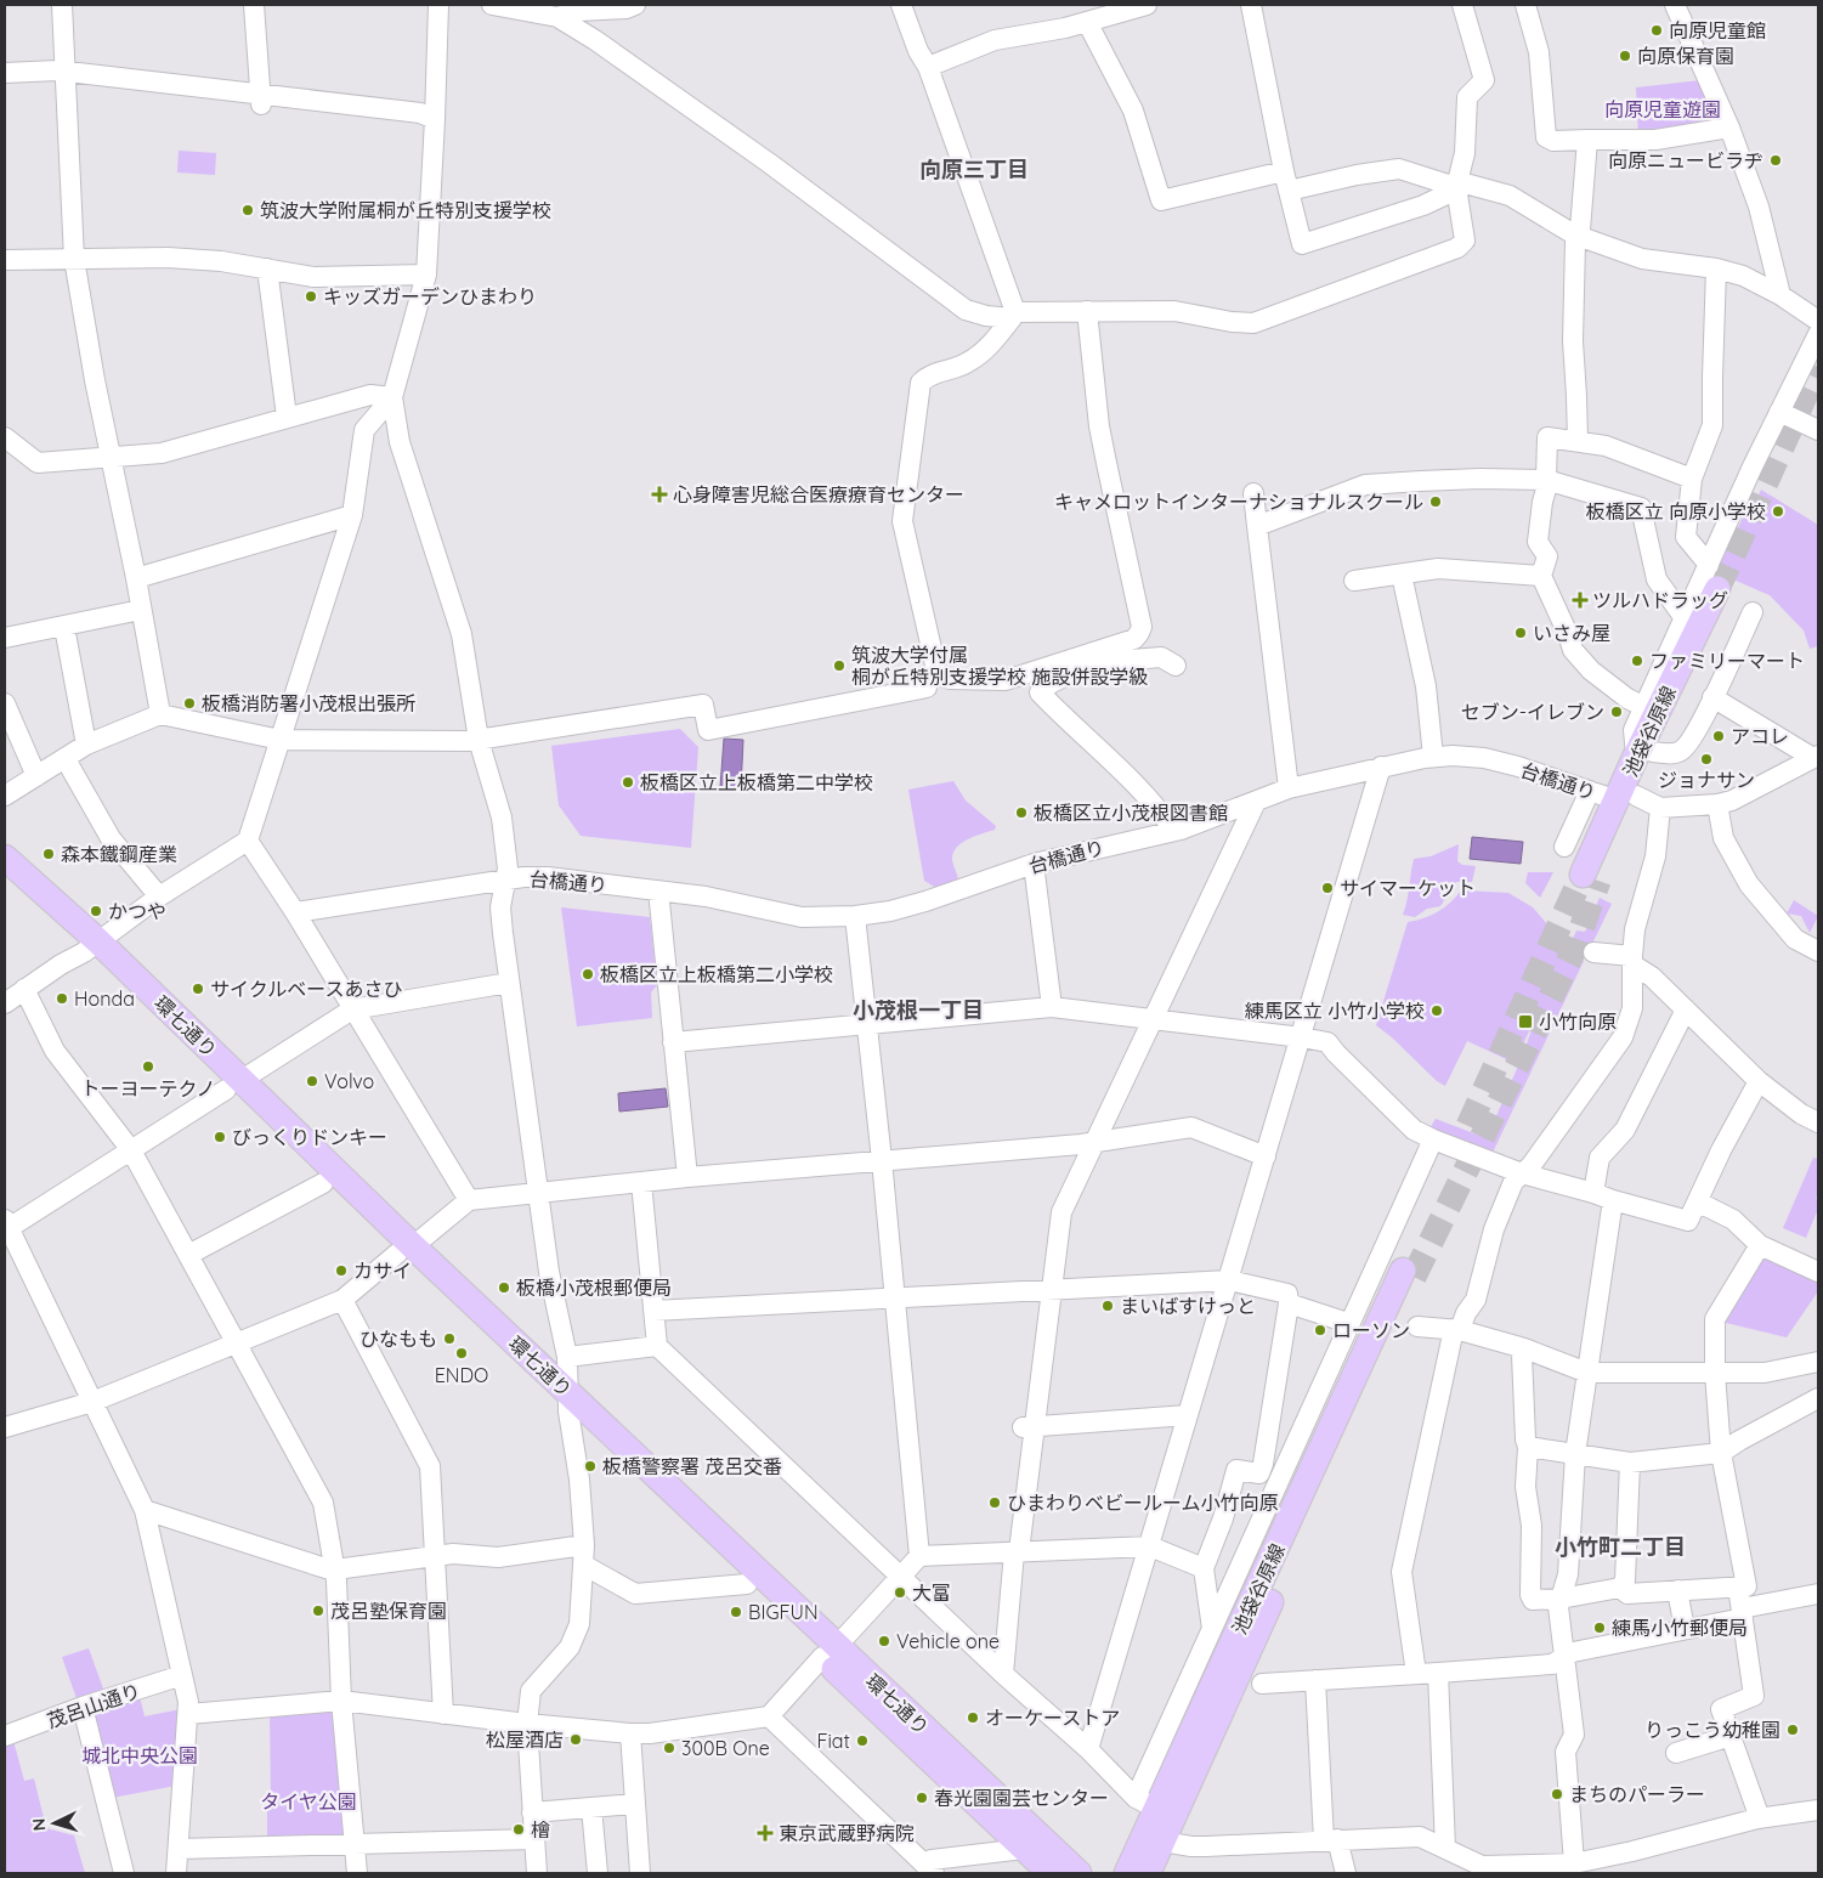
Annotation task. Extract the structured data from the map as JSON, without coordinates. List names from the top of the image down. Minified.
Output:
{"streets":{"main road":["池袋谷原線","環七通り"],"street":["台橋通り","茂呂山通り"]},"crossings":[["池袋谷原線","台橋通り"]],"districts":["向原三丁目","小茂根一丁目","小竹町二丁目"],"parks":["向原児童遊園","城北中央公園","タイヤ公園"],"places":{"other":["向原児童館","向原保育園","向原ニュービラヂ","筑波大学附属桐が丘特別支援学校","キッズガーデンひまわり","キャメロットインターナショナルスクール","板橋区立 向原小学校","いさみ屋","ファミリーマート","筑波大学付属 桐が丘特別支援学校 施設併設学級","板橋消防署小茂根出張所","セブン-イレブン","アコレ","ジョナサン","板橋区立上板橋第二中学校","板橋区立小茂根図書館","森本鐵鋼産業","サイマーケット","かつや","板橋区立上板橋第二小学校","サイクルベースあさひ","Honda","練馬区立 小竹小学校","トーヨーテクノ","Volvo","びっくりドンキー","カサイ","板橋小茂根郵便局","まいばすけっと","ローソン","ひなもも","ENDO","板橋警察署 茂呂交番","ひまわりベビールーム小竹向原","大富","茂呂塾保育園","BIGFUN","練馬小竹郵便局","Vehicle one","オーケーストア","りっこう幼稚園","松屋酒店","Fiat","300B One","まちのパーラー","春光園園芸センター","檜"],"health":["心身障害児総合医療療育センター","ツルハドラッグ","東京武蔵野病院"],"transit":["小竹向原"]},"north":"left"}
